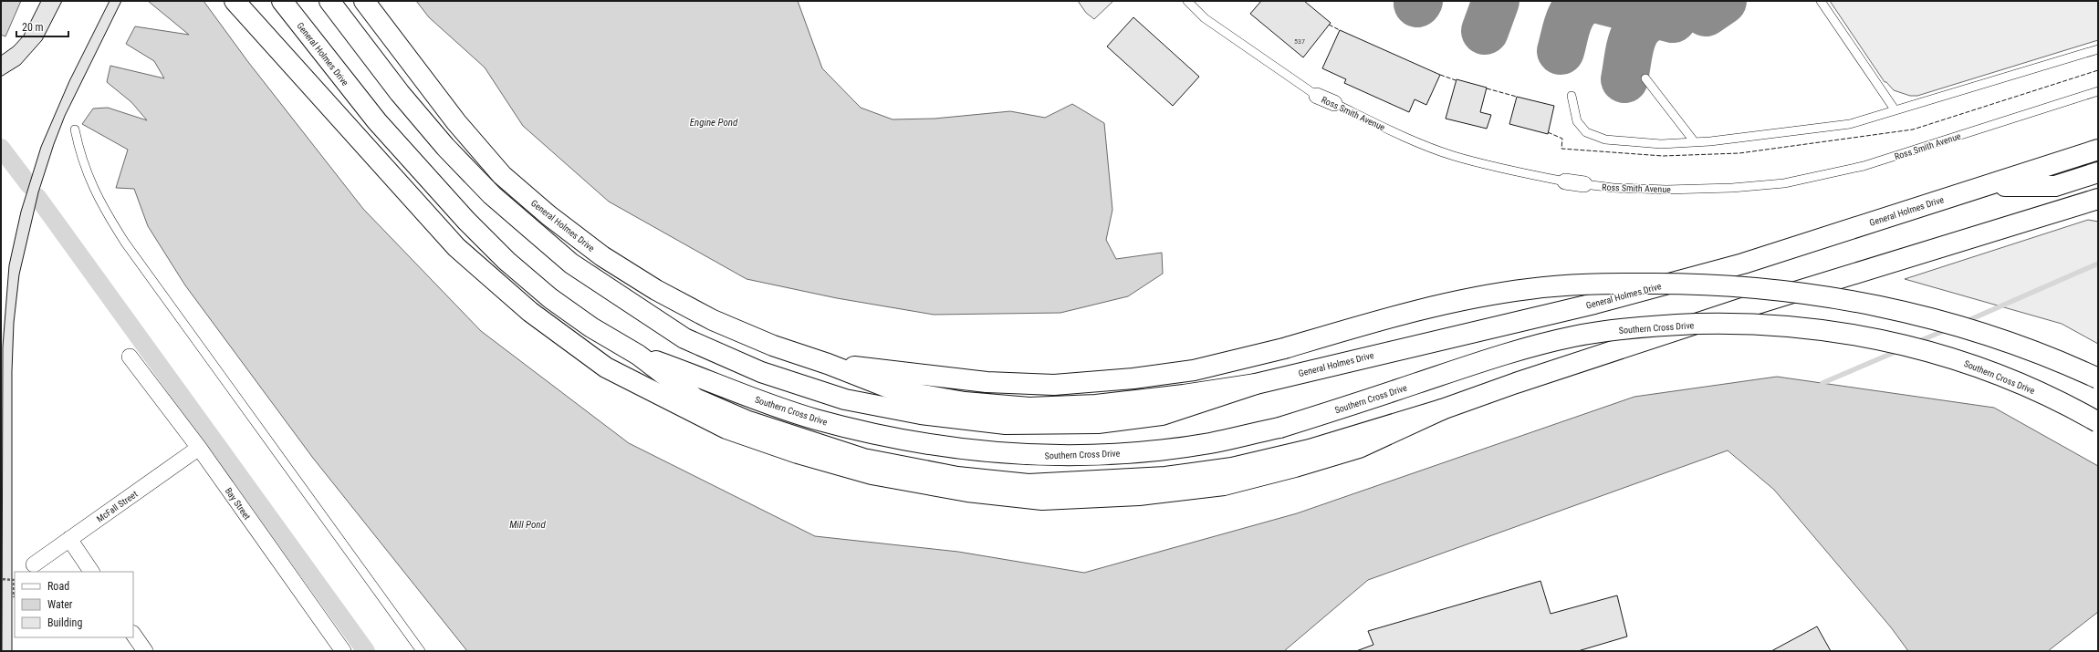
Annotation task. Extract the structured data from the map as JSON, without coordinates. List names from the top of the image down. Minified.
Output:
{"streets":{"main road":["General Holmes Drive","Southern Cross Drive"],"street":["Ross Smith Avenue","Bay Street","McFall Street"]},"crossings":[["General Holmes Drive","Southern Cross Drive"],["Bay Street","McFall Street"]],"water":["Engine Pond","Mill Pond"],"house_numbers":["537"],"legend":["Road","Water","Building"],"scale_bar":"20 m"}
